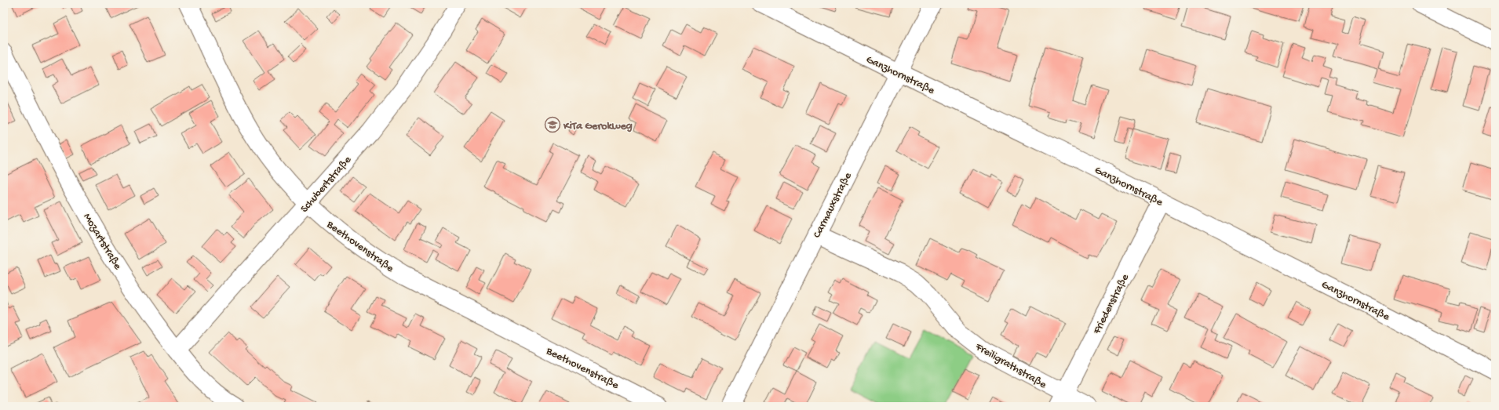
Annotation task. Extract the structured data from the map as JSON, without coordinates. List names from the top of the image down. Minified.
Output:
{"streets":{"street":["Ganzhornstraße","Schubertstraße","Carmauxstraße","Mozartstraße","Beethovenstraße","Friedenstraße","Freiligrathstraße"]},"crossings":[["Ganzhornstraße","Carmauxstraße"],["Ganzhornstraße","Friedenstraße"],["Schubertstraße","Mozartstraße"],["Schubertstraße","Beethovenstraße"],["Carmauxstraße","Freiligrathstraße"],["Friedenstraße","Freiligrathstraße"]],"places":{"school or university":["KiTa Gerokweg"]}}
